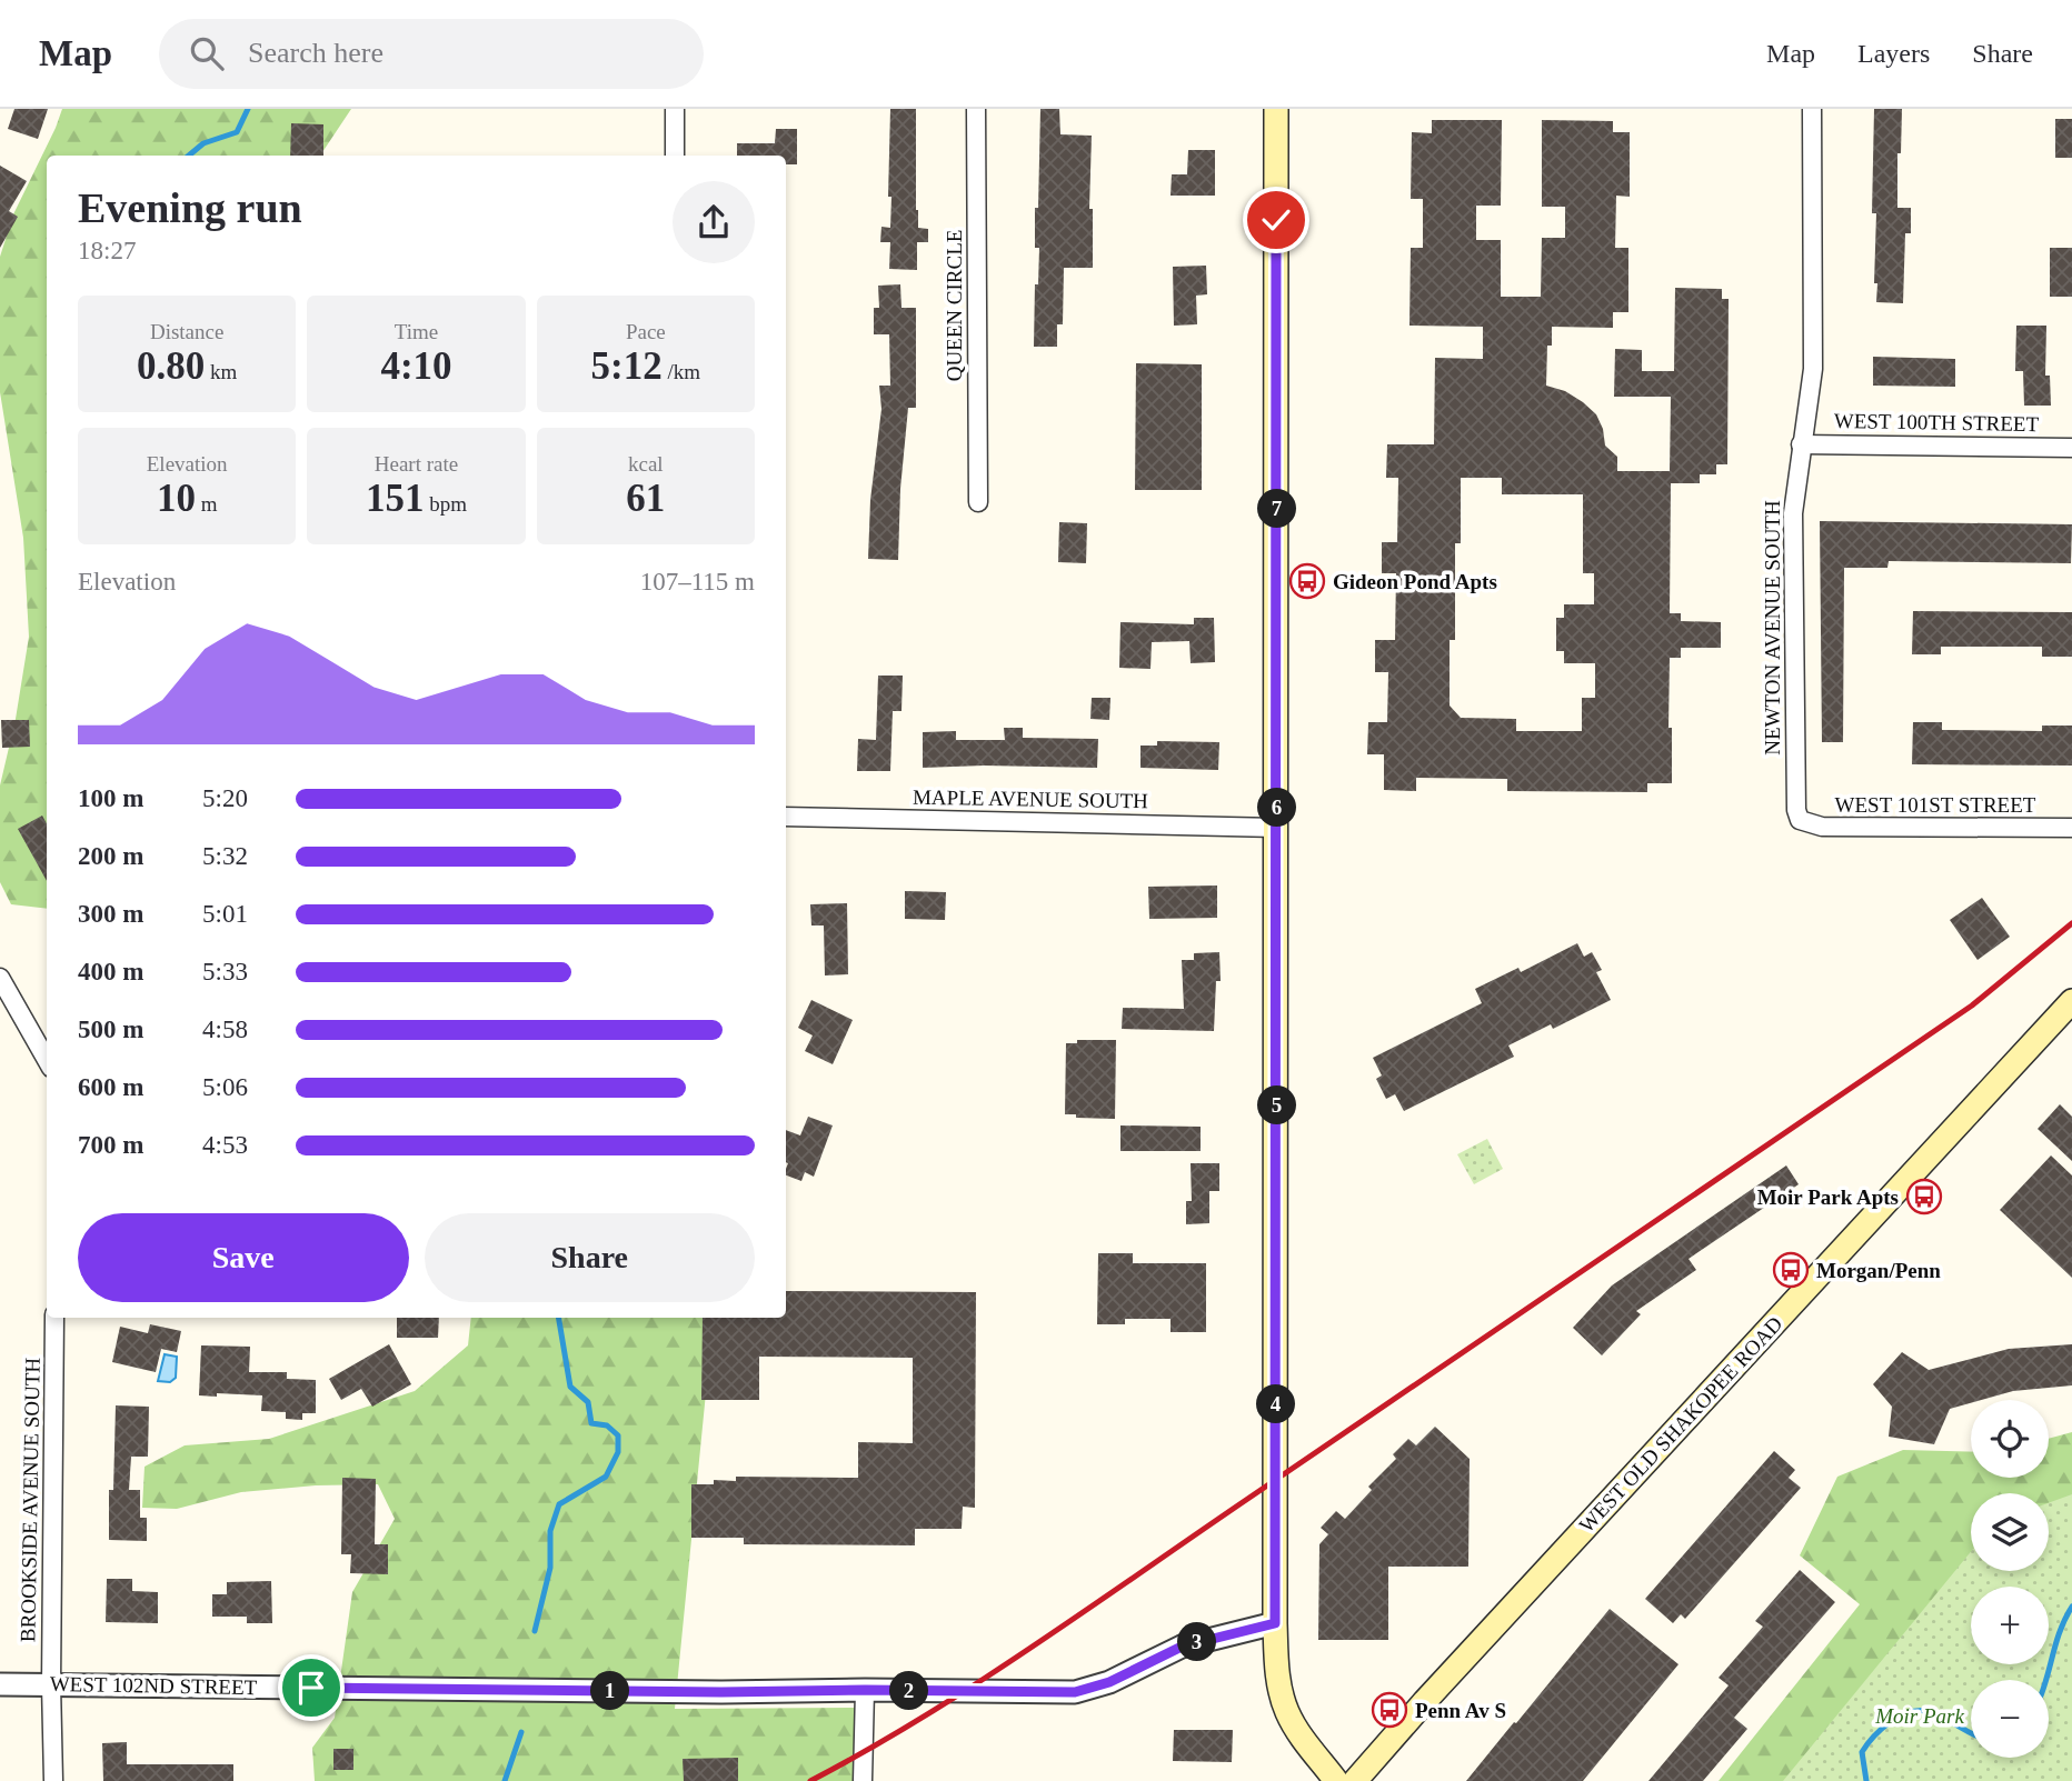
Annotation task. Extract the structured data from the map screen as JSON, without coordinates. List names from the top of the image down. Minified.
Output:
{"streets":{"main road":["WEST OLD SHAKOPEE ROAD"],"street":["QUEEN CIRCLE","WEST 100TH STREET","NEWTON AVENUE SOUTH","MAPLE AVENUE SOUTH","WEST 101ST STREET","BROOKSIDE AVENUE SOUTH","WEST 102ND STREET"]},"crossings":[["WEST 100TH STREET","NEWTON AVENUE SOUTH"],["NEWTON AVENUE SOUTH","WEST 101ST STREET"],["BROOKSIDE AVENUE SOUTH","WEST 102ND STREET"]],"parks":["Moir Park"],"places":{"bus stop":["Gideon Pond Apts","Moir Park Apts","Morgan/Penn","Penn Av S"]},"page":{"header":"Map","search":"Search here","nav":["Map","Layers","Share"],"heading":["Evening run","18:27"],"stats":[["Distance","0.80 km"],["Time","4:10"],["Pace","5:12 /km"],["Elevation","10 m"],["Heart rate","151 bpm"],["kcal","61"]],"pins":["7","6","5","4","3","1","2"],"chart":["Elevation","107–115 m"],"list":[{"name":"100 m","note":"5:20"},{"name":"200 m","note":"5:32"},{"name":"300 m","note":"5:01"},{"name":"400 m","note":"5:33"},{"name":"500 m","note":"4:58"},{"name":"600 m","note":"5:06"},{"name":"700 m","note":"4:53"}],"buttons":["Save","Share"],"map_buttons":["+","−"]}}
